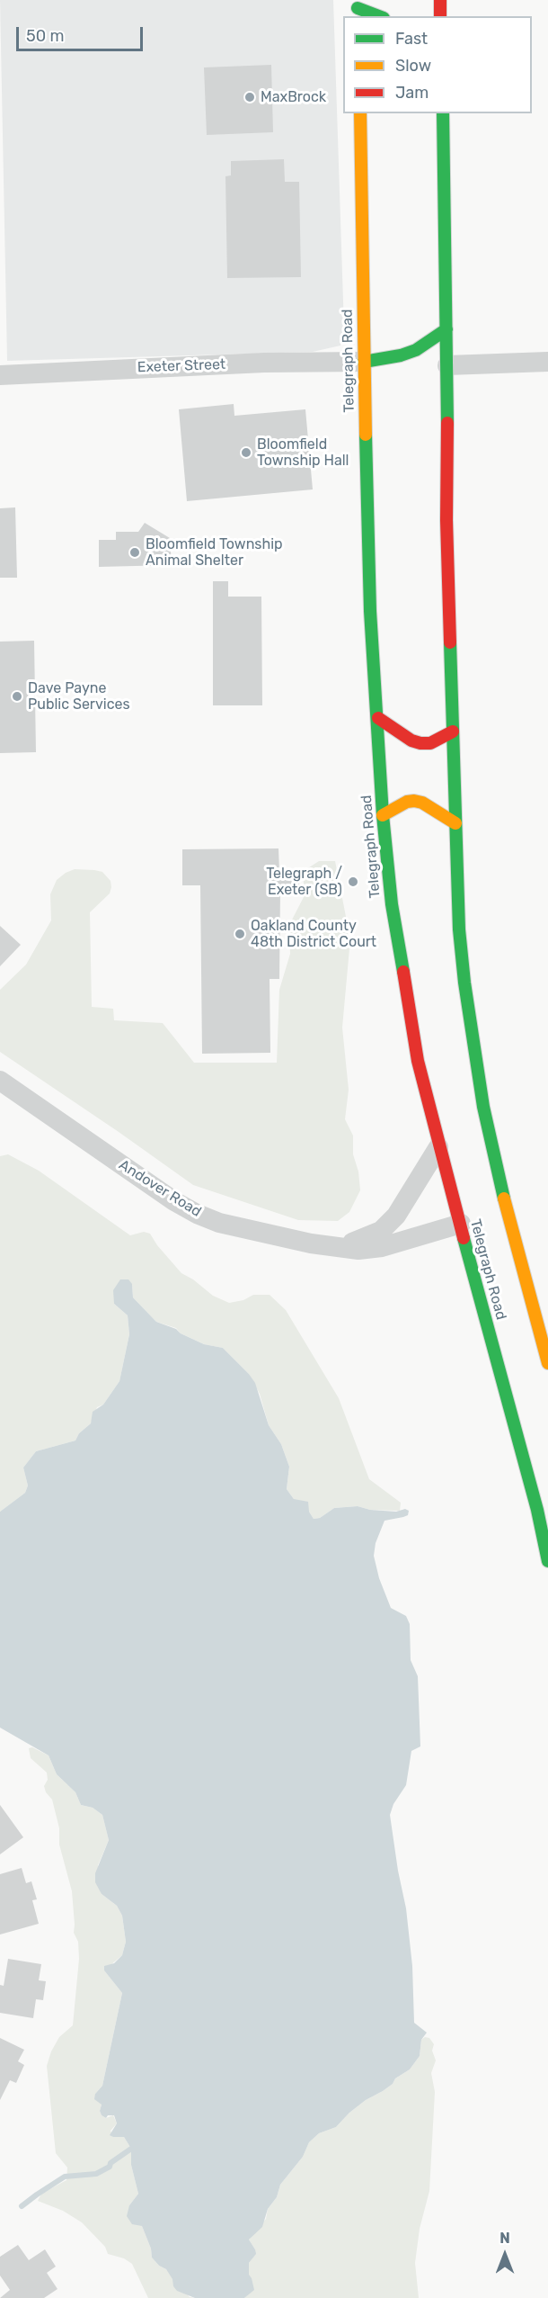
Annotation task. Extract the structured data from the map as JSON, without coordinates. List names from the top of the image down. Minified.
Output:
{"streets":{"highway":["Telegraph Road"],"street":["Exeter Street","Andover Road"]},"crossings":[["Telegraph Road","Exeter Street"],["Telegraph Road","Andover Road"]],"places":["MaxBrock","Bloomfield Township Hall","Bloomfield Township Animal Shelter","Dave Payne Public Services","Telegraph / Exeter (SB)","Oakland County 48th District Court"],"legend":["Fast","Slow","Jam"],"scale_bar":"50 m","north":"top"}
